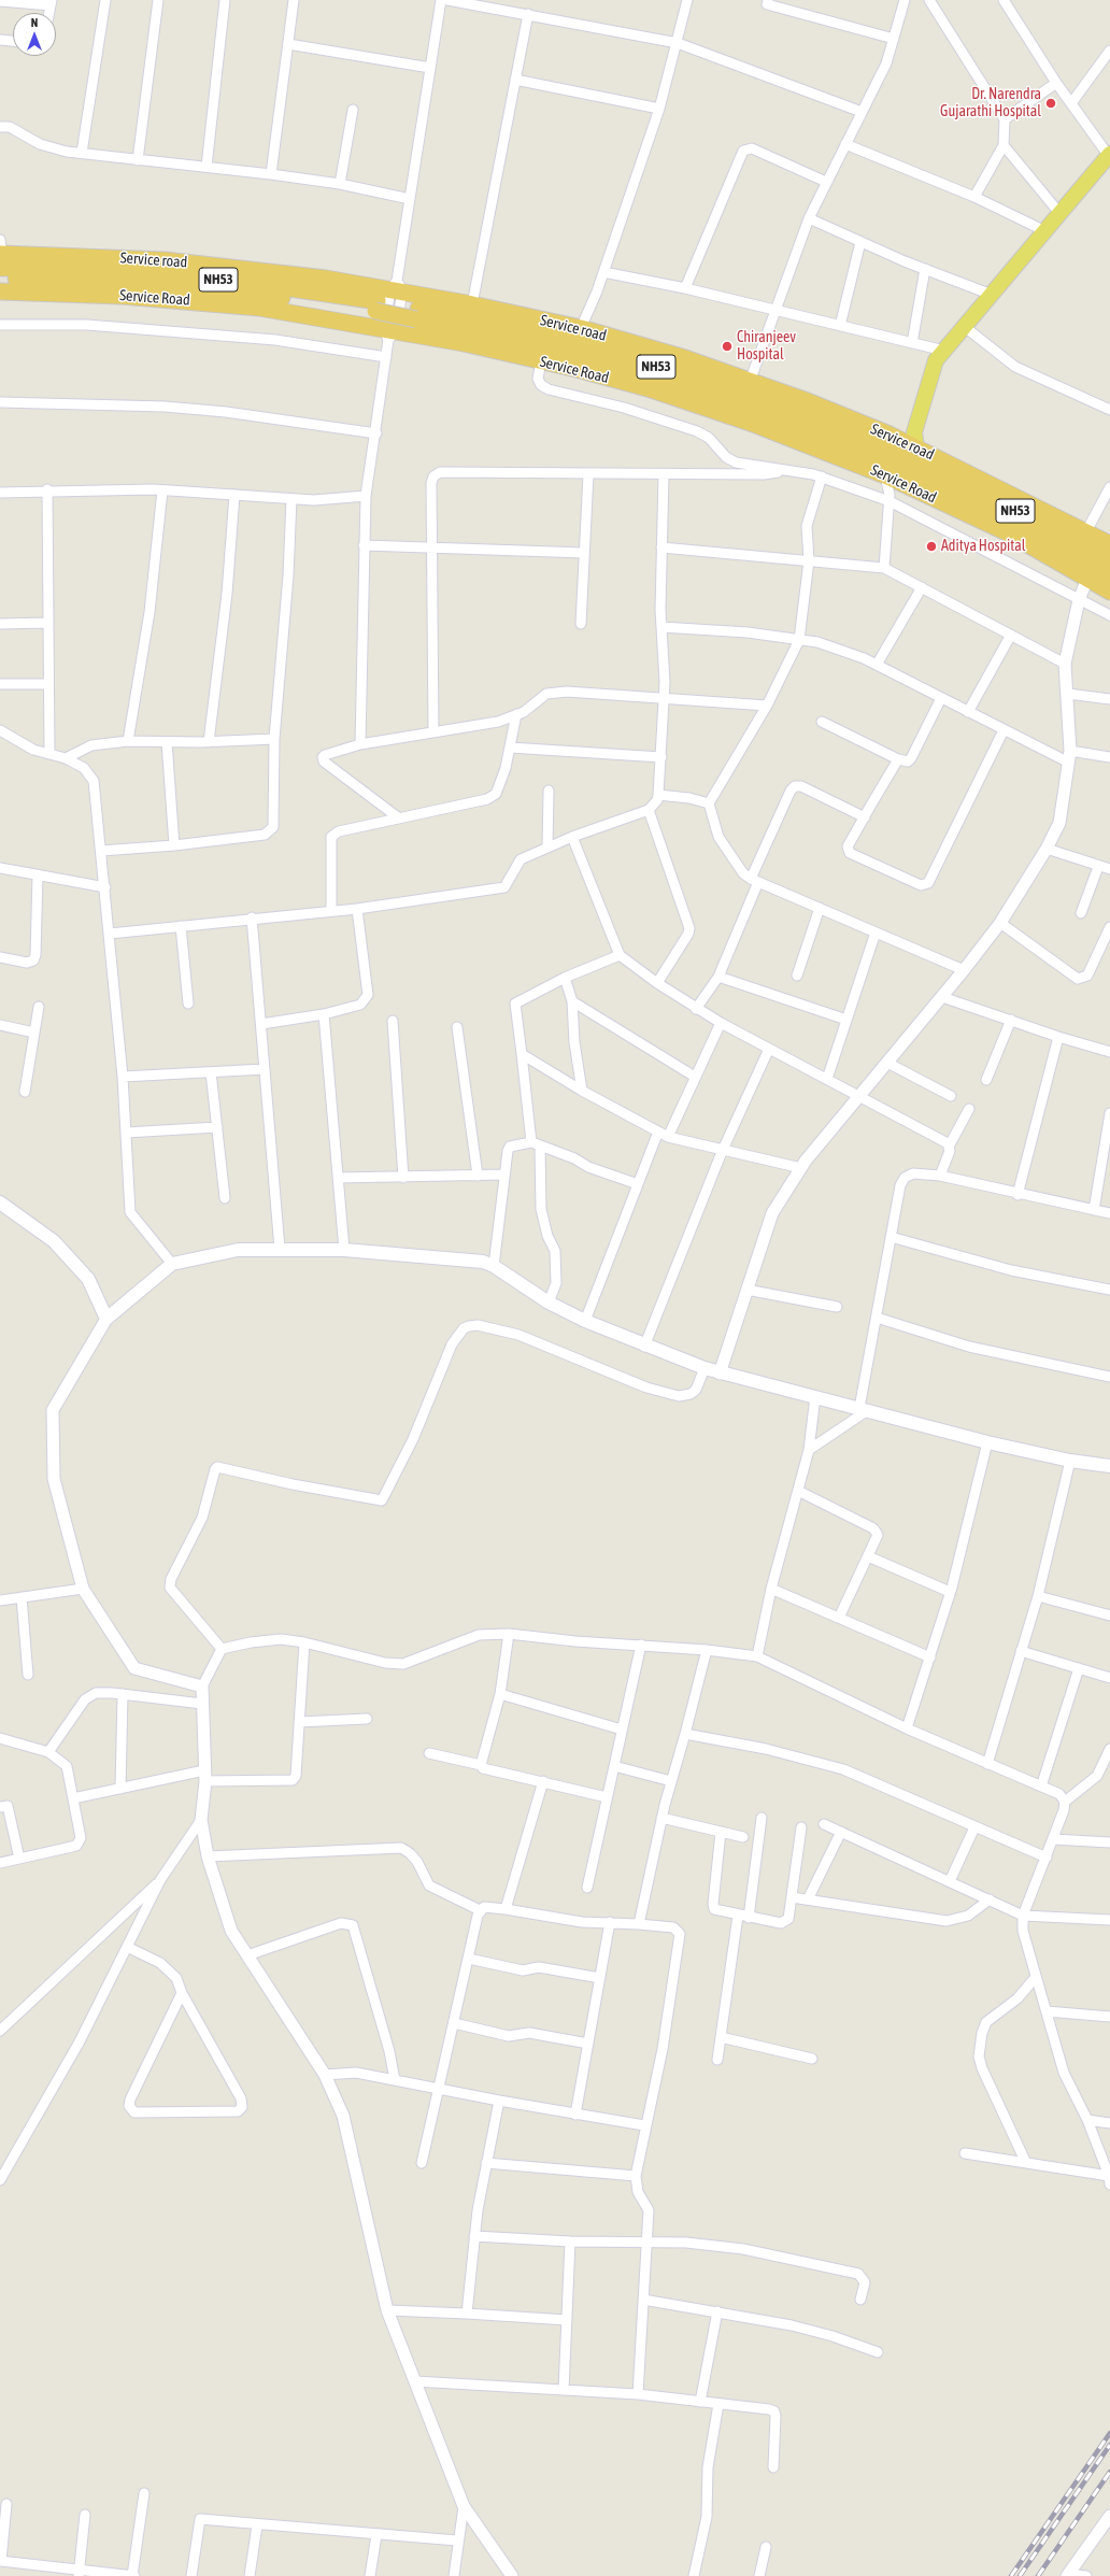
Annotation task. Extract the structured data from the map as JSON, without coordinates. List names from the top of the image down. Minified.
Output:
{"streets":{"highway":["Service road","NH53","Service Road"]},"crossings":[["Service road","NH53"],["NH53","Service Road"]],"places":["Dr. Narendra Gujarathi Hospital","Chiranjeev Hospital","Aditya Hospital"],"north":"top"}
